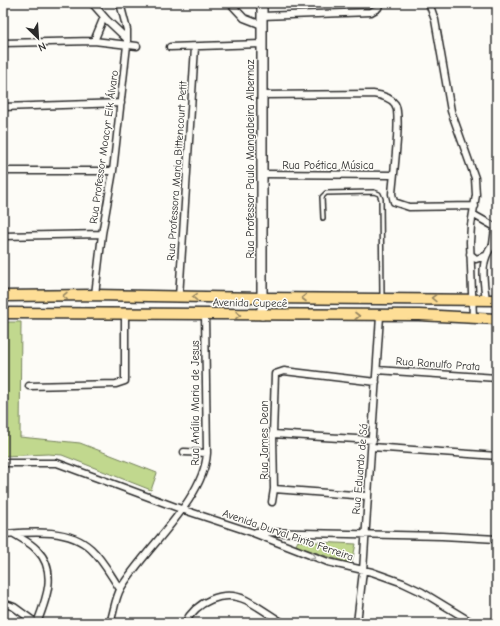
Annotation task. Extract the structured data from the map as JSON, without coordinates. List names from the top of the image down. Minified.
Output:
{"streets":{"main road":["Avenida Cupecê"],"street":["Rua Professor Moacyr Eik Álvaro","Rua Professor Paulo Mangabeira Albernaz","Rua Poética Música","Rua Professora Maria Bittencourt Petit","Rua Ranulfo Prata","Rua Anália Maria de Jesus","Rua James Dean","Rua Eduardo de Sá","Avenida Durval Pinto Ferreira"]},"crossings":[["Rua Professor Moacyr Eik Álvaro","Avenida Cupecê"],["Rua Professor Paulo Mangabeira Albernaz","Rua Poética Música"],["Rua Professor Paulo Mangabeira Albernaz","Avenida Cupecê"],["Rua Professora Maria Bittencourt Petit","Avenida Cupecê"],["Avenida Cupecê","Rua Anália Maria de Jesus"],["Avenida Cupecê","Rua Eduardo de Sá"],["Rua Ranulfo Prata","Rua Eduardo de Sá"],["Rua Anália Maria de Jesus","Avenida Durval Pinto Ferreira"],["Rua James Dean","Rua Eduardo de Sá"],["Rua Eduardo de Sá","Avenida Durval Pinto Ferreira"]],"north":"bottom right"}
